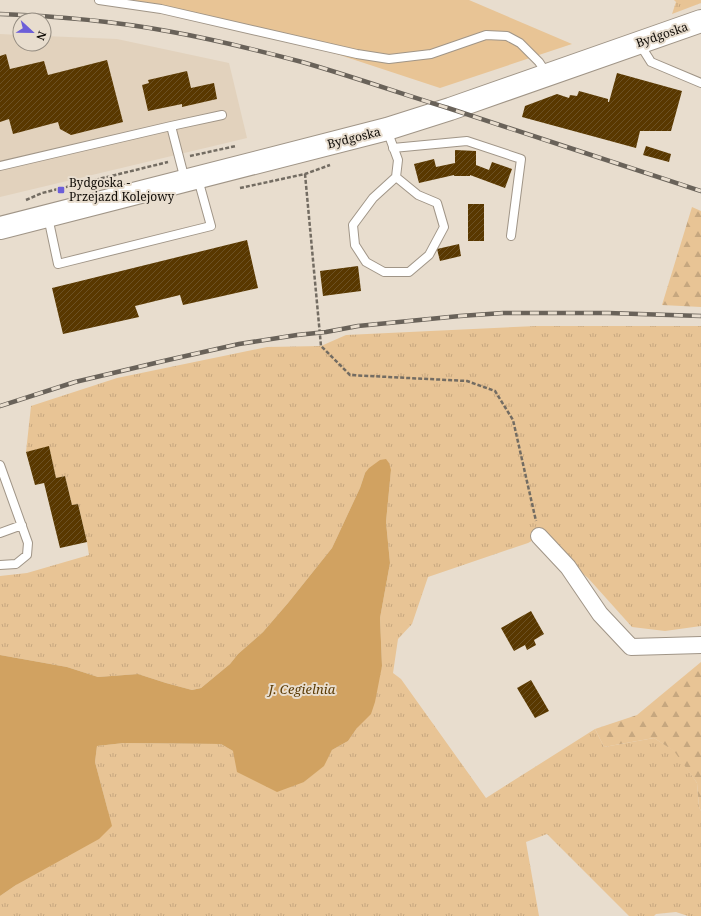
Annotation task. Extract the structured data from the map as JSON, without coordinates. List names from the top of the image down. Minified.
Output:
{"streets":{"street":["Bydgoska"]},"water":["J. Cegielnia"],"places":{"transit":["Bydgoska - Przejazd Kolejowy"]},"north":"right"}
